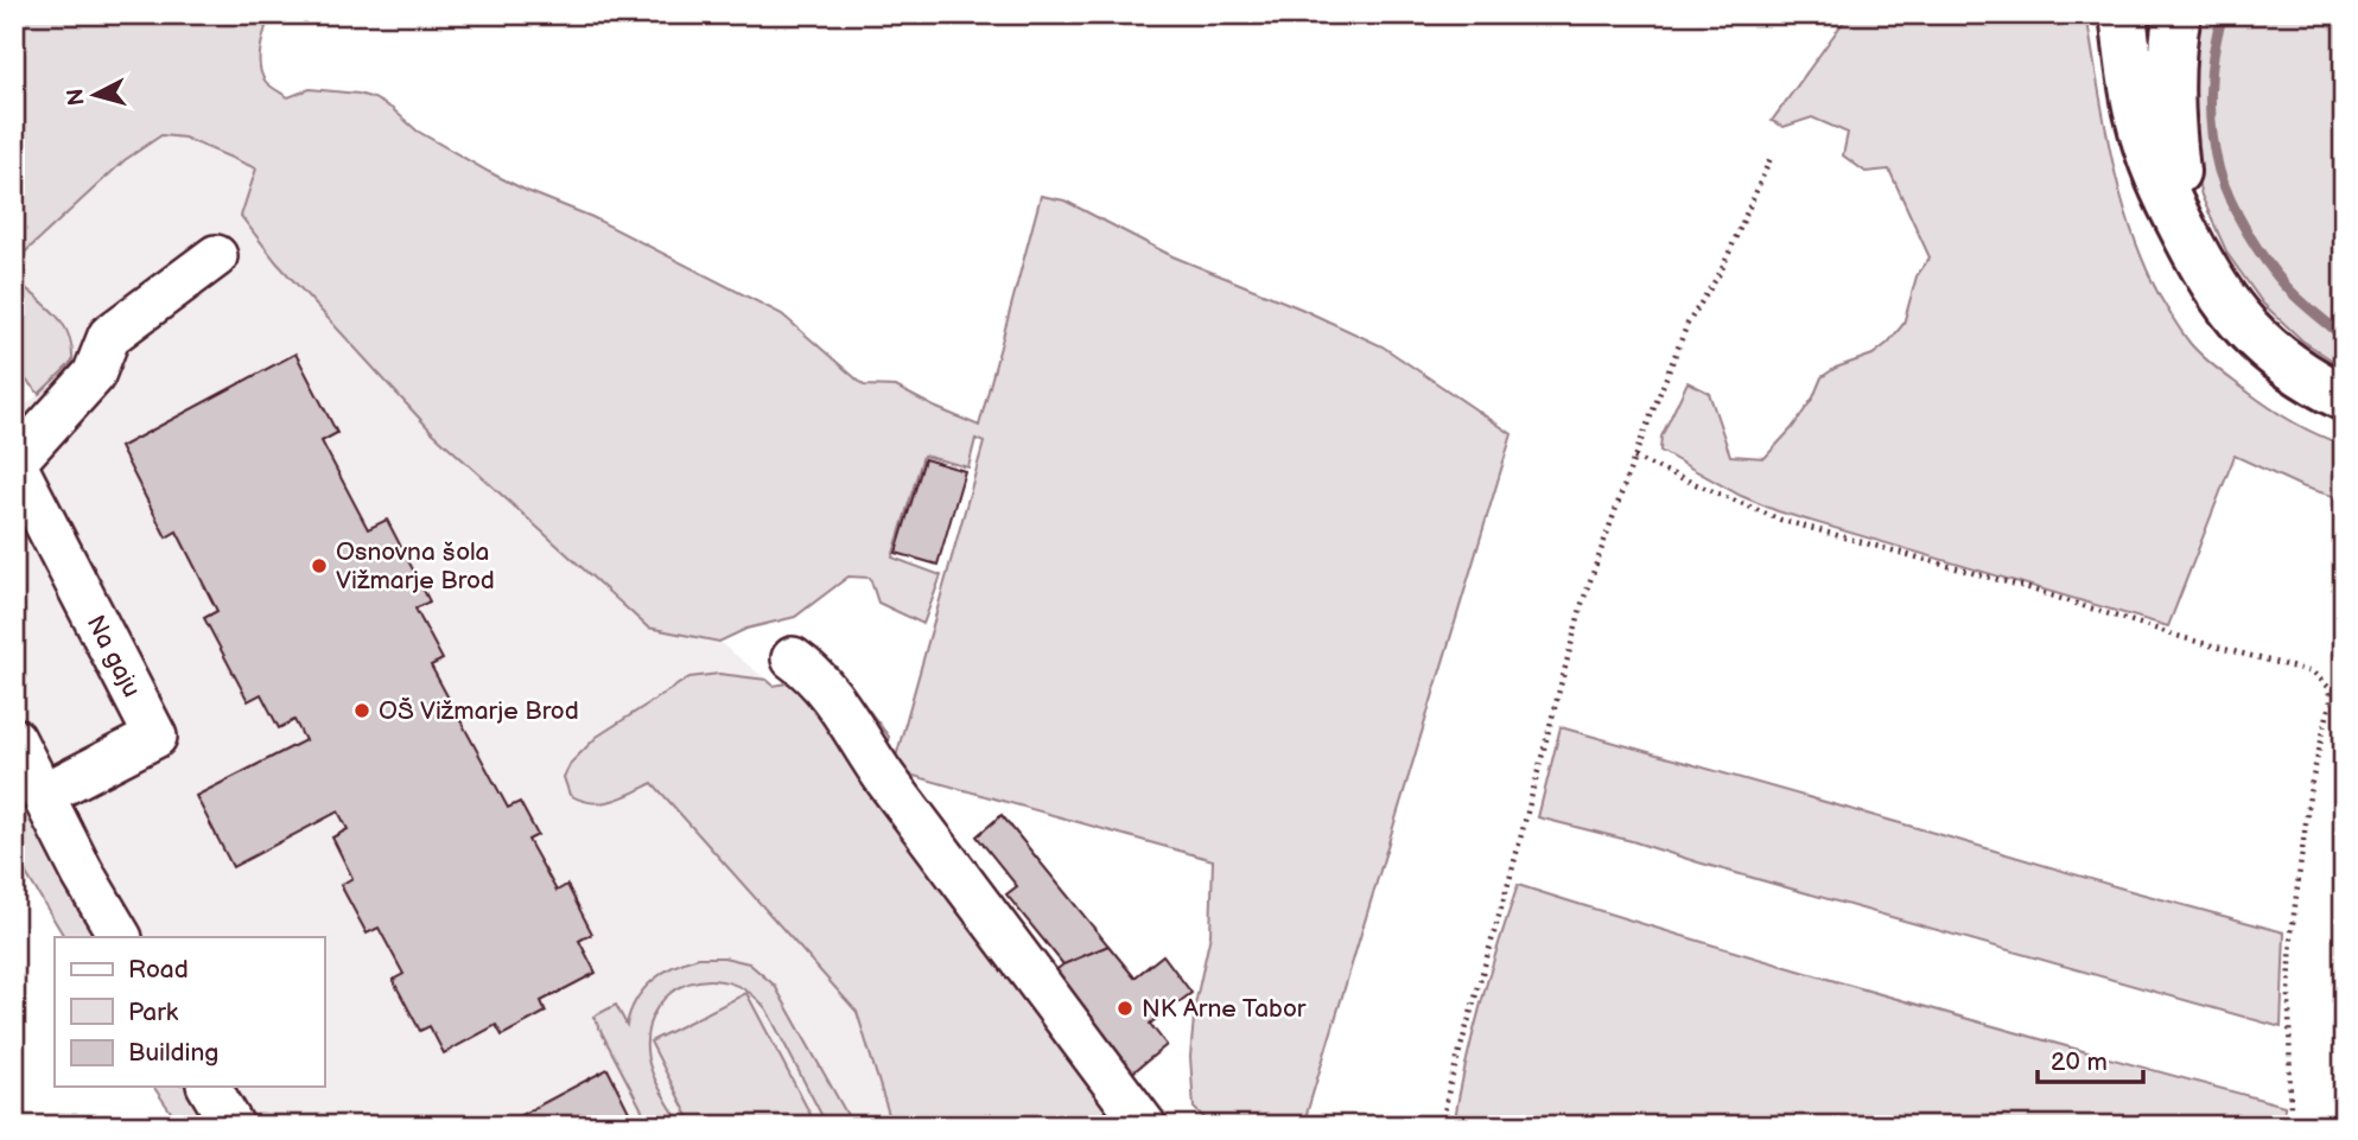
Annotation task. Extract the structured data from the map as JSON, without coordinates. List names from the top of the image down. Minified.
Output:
{"streets":{"street":["Na gaju"]},"places":["Osnovna šola Vižmarje Brod","OŠ Vižmarje Brod","NK Arne Tabor"],"legend":["Road","Park","Building"],"scale_bar":"20 m","north":"left"}
